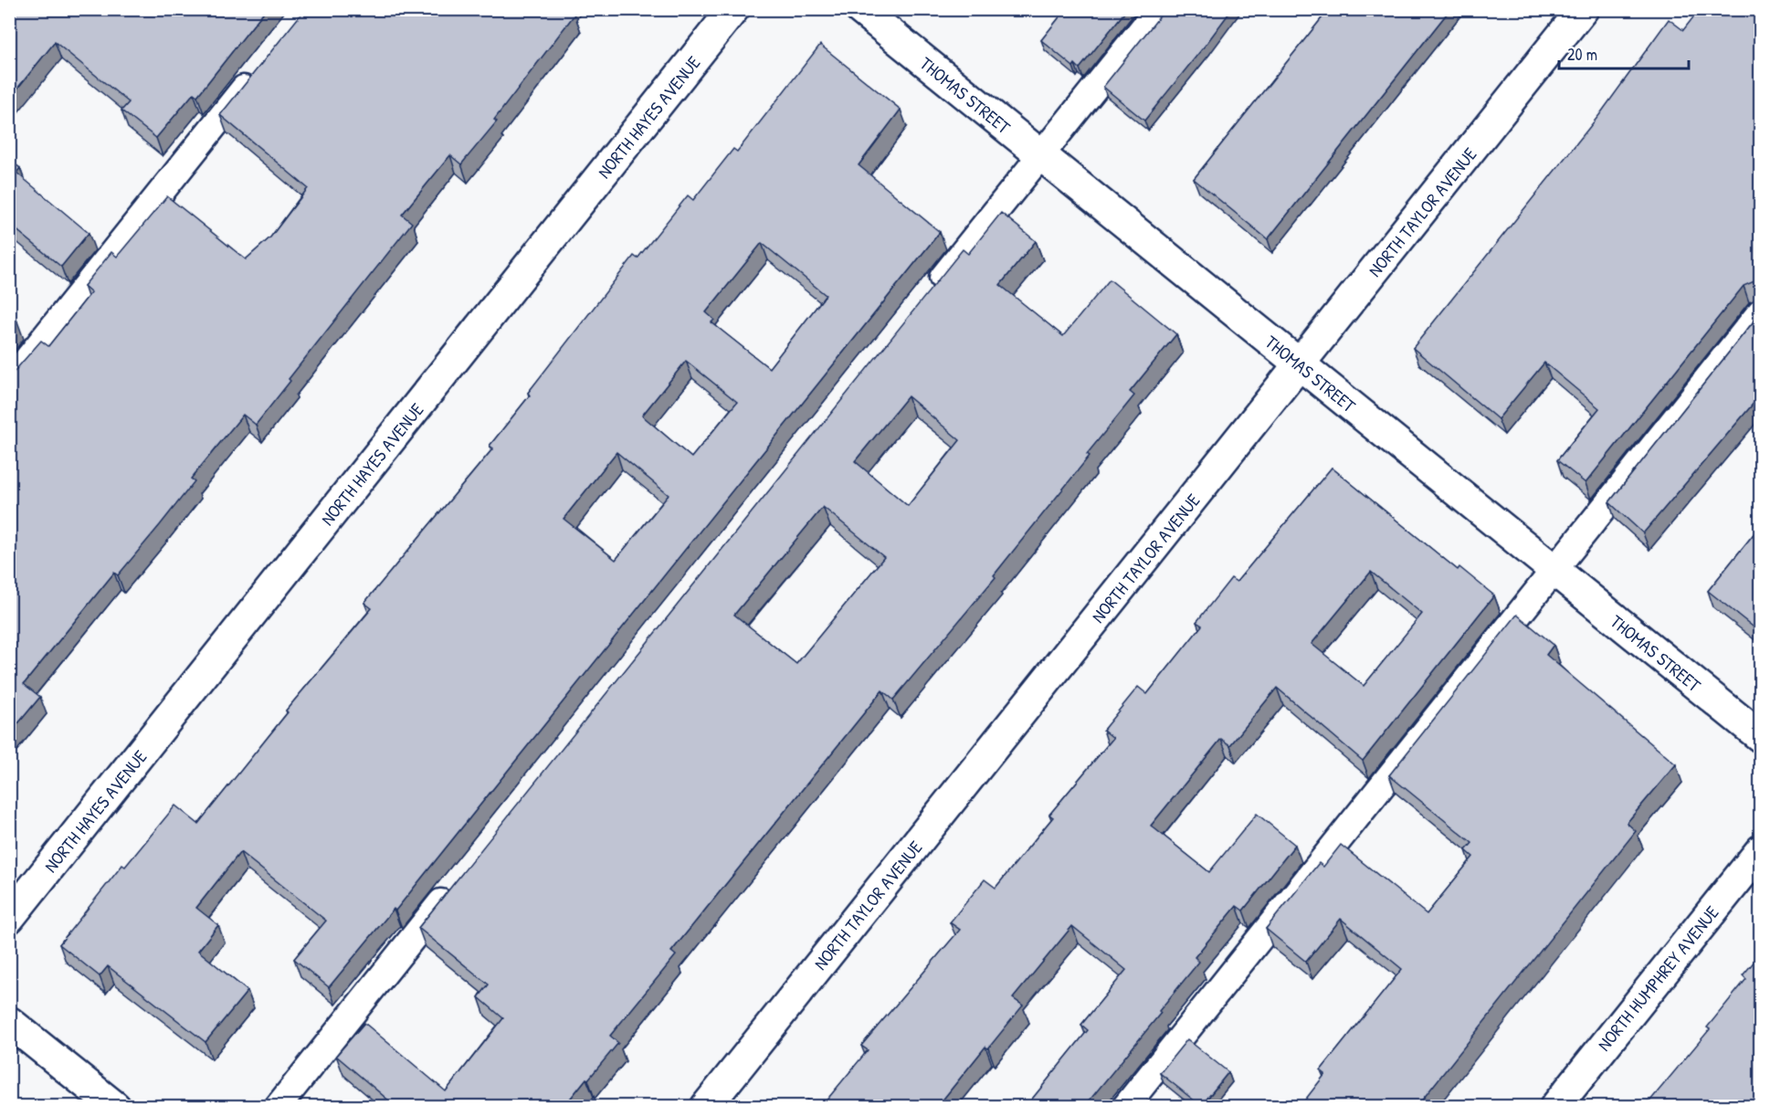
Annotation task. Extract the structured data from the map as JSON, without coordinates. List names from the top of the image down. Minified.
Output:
{"streets":{"street":["THOMAS STREET","NORTH HAYES AVENUE","NORTH TAYLOR AVENUE","NORTH HUMPHREY AVENUE"]},"crossings":[["THOMAS STREET","NORTH TAYLOR AVENUE"]],"scale_bar":"20 m"}
